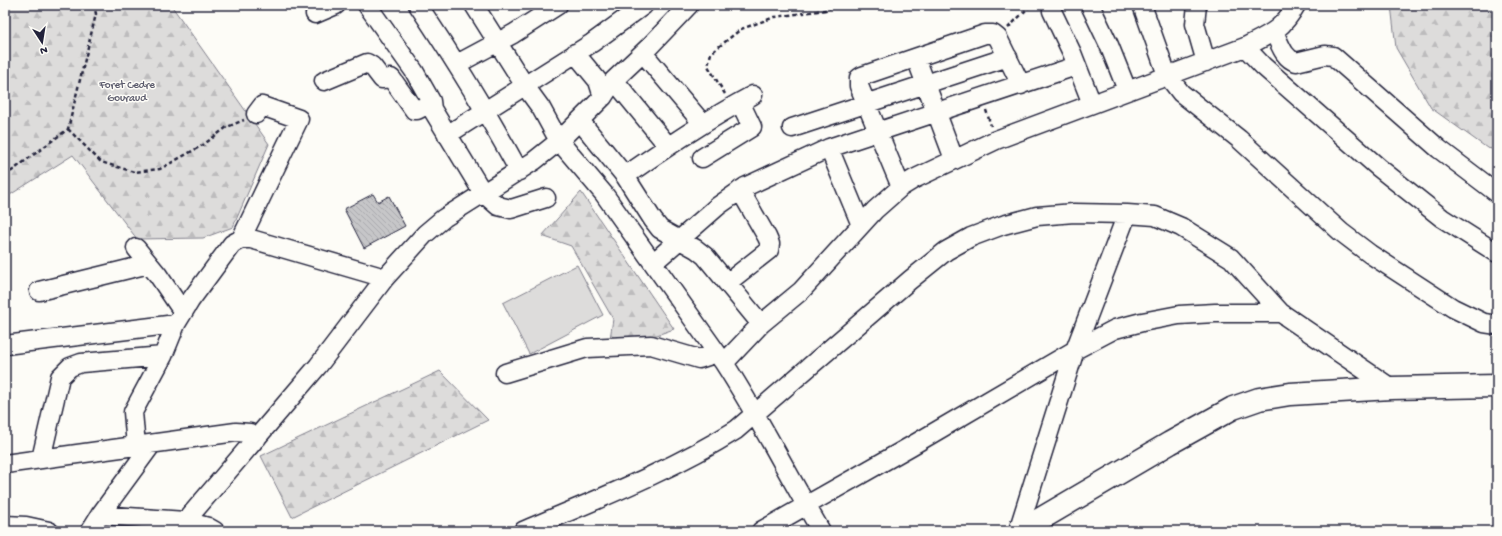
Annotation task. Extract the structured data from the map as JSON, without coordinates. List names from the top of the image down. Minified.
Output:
{"parks":["Foret Cedre Gouraud"],"north":"bottom"}
